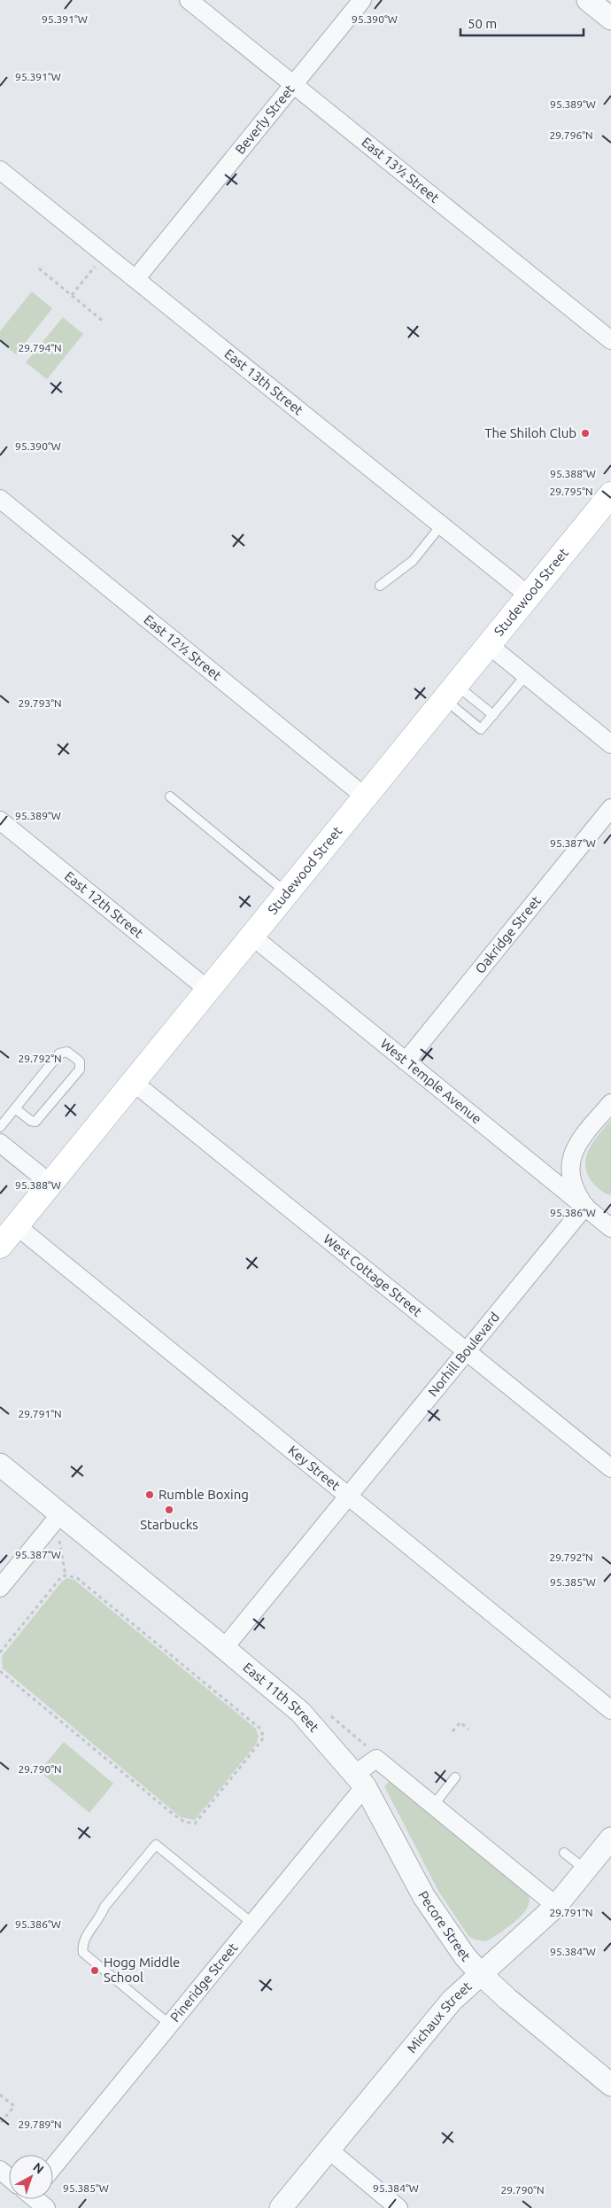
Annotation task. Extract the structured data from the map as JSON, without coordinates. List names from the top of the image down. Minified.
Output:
{"streets":{"main road":["Studewood Street"],"street":["Beverly Street","East 13½ Street","East 13th Street","East 12½ Street","East 12th Street","Oakridge Street","West Temple Avenue","West Cottage Street","Norhill Boulevard","Key Street","East 11th Street","Pecore Street","Pineridge Street","Michaux Street"]},"crossings":[["Beverly Street","East 13½ Street"],["Beverly Street","East 13th Street"],["East 13th Street","Studewood Street"],["Studewood Street","East 12½ Street"],["Studewood Street","East 12th Street"],["Studewood Street","West Temple Avenue"],["Studewood Street","West Cottage Street"],["Studewood Street","Key Street"],["Oakridge Street","West Temple Avenue"],["West Temple Avenue","Norhill Boulevard"],["West Cottage Street","Norhill Boulevard"],["Norhill Boulevard","Key Street"],["Norhill Boulevard","East 11th Street"],["East 11th Street","Pecore Street"],["East 11th Street","Pineridge Street"],["Pecore Street","Pineridge Street"],["Pecore Street","Michaux Street"]],"places":["The Shiloh Club","Rumble Boxing","Starbucks","Hogg Middle School"],"scale_bar":"50 m","north":"top right","coordinates":["95.391°W","95.390°W","95.389°W","29.796°N","29.794°N","95.388°W","29.795°N","29.793°N","95.387°W","29.792°N","95.386°W","29.791°N","95.385°W","29.790°N","95.384°W","29.789°N"]}
